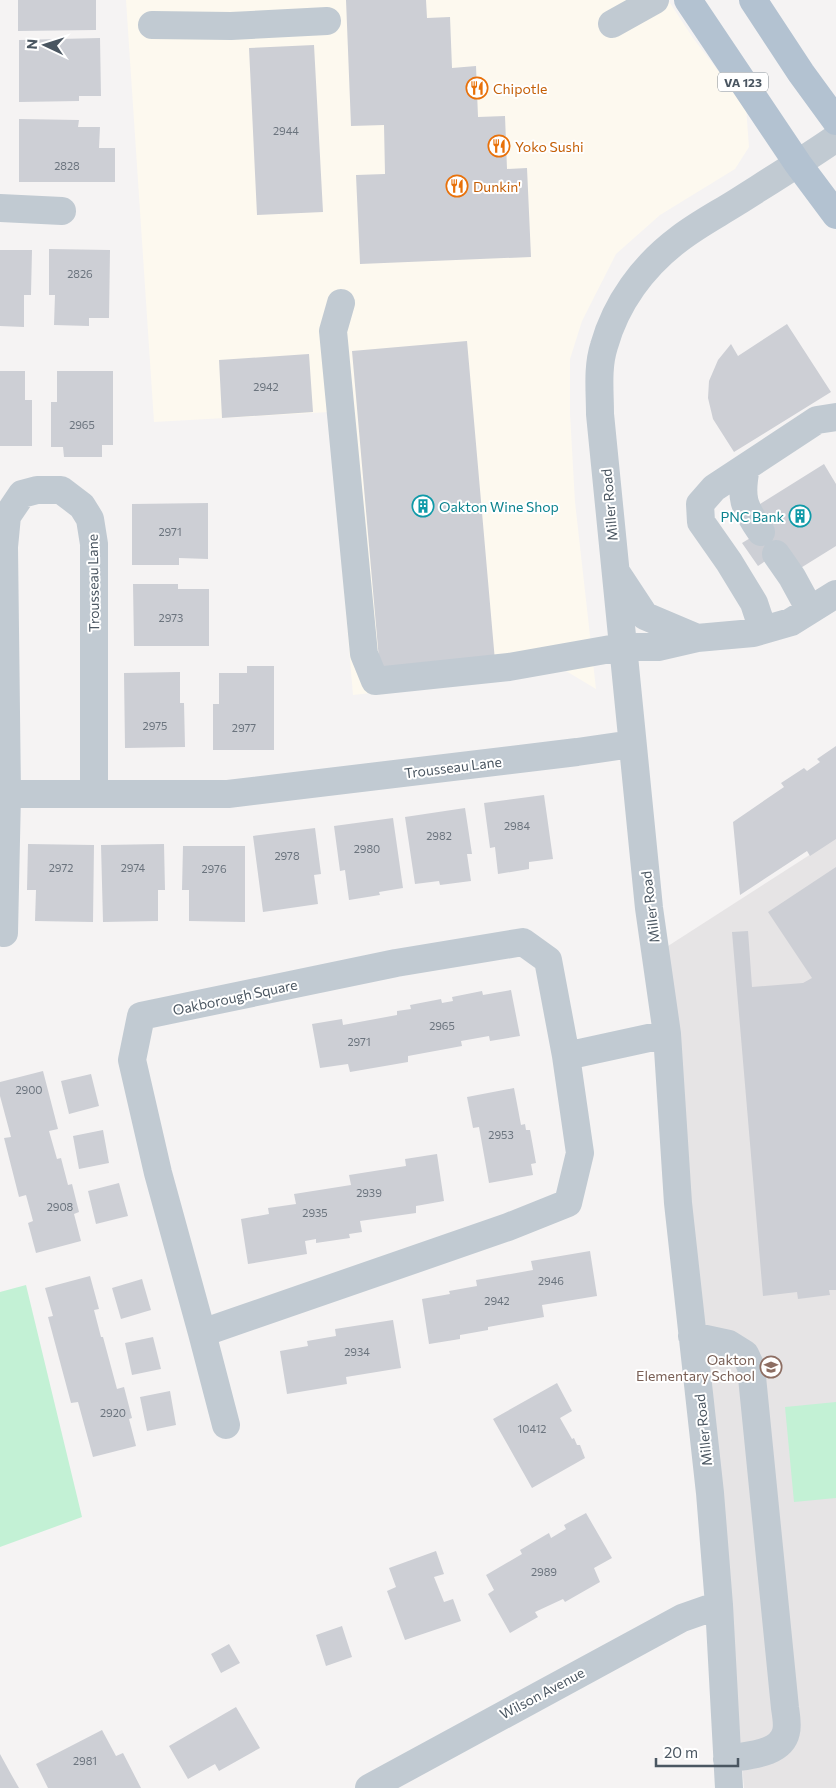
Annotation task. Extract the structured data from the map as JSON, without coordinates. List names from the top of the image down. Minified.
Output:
{"streets":{"main road":["VA 123"],"street":["Miller Road","Trousseau Lane","Oakborough Square","Wilson Avenue"]},"crossings":[["VA 123","Miller Road"],["Miller Road","Trousseau Lane"],["Miller Road","Wilson Avenue"]],"places":{"restaurant":["Chipotle","Yoko Sushi","Dunkin'"],"building":["Oakton Wine Shop","PNC Bank"],"school or university":["Oakton Elementary School"]},"house_numbers":["2944","2828","2826","2942","2965","2971","2973","2975","2977","2984","2982","2980","2978","2972","2974","2976","2965","2971","2900","2953","2939","2908","2935","2946","2942","2934","2920","10412","2989","2981"],"scale_bar":"20 m","north":"left"}
